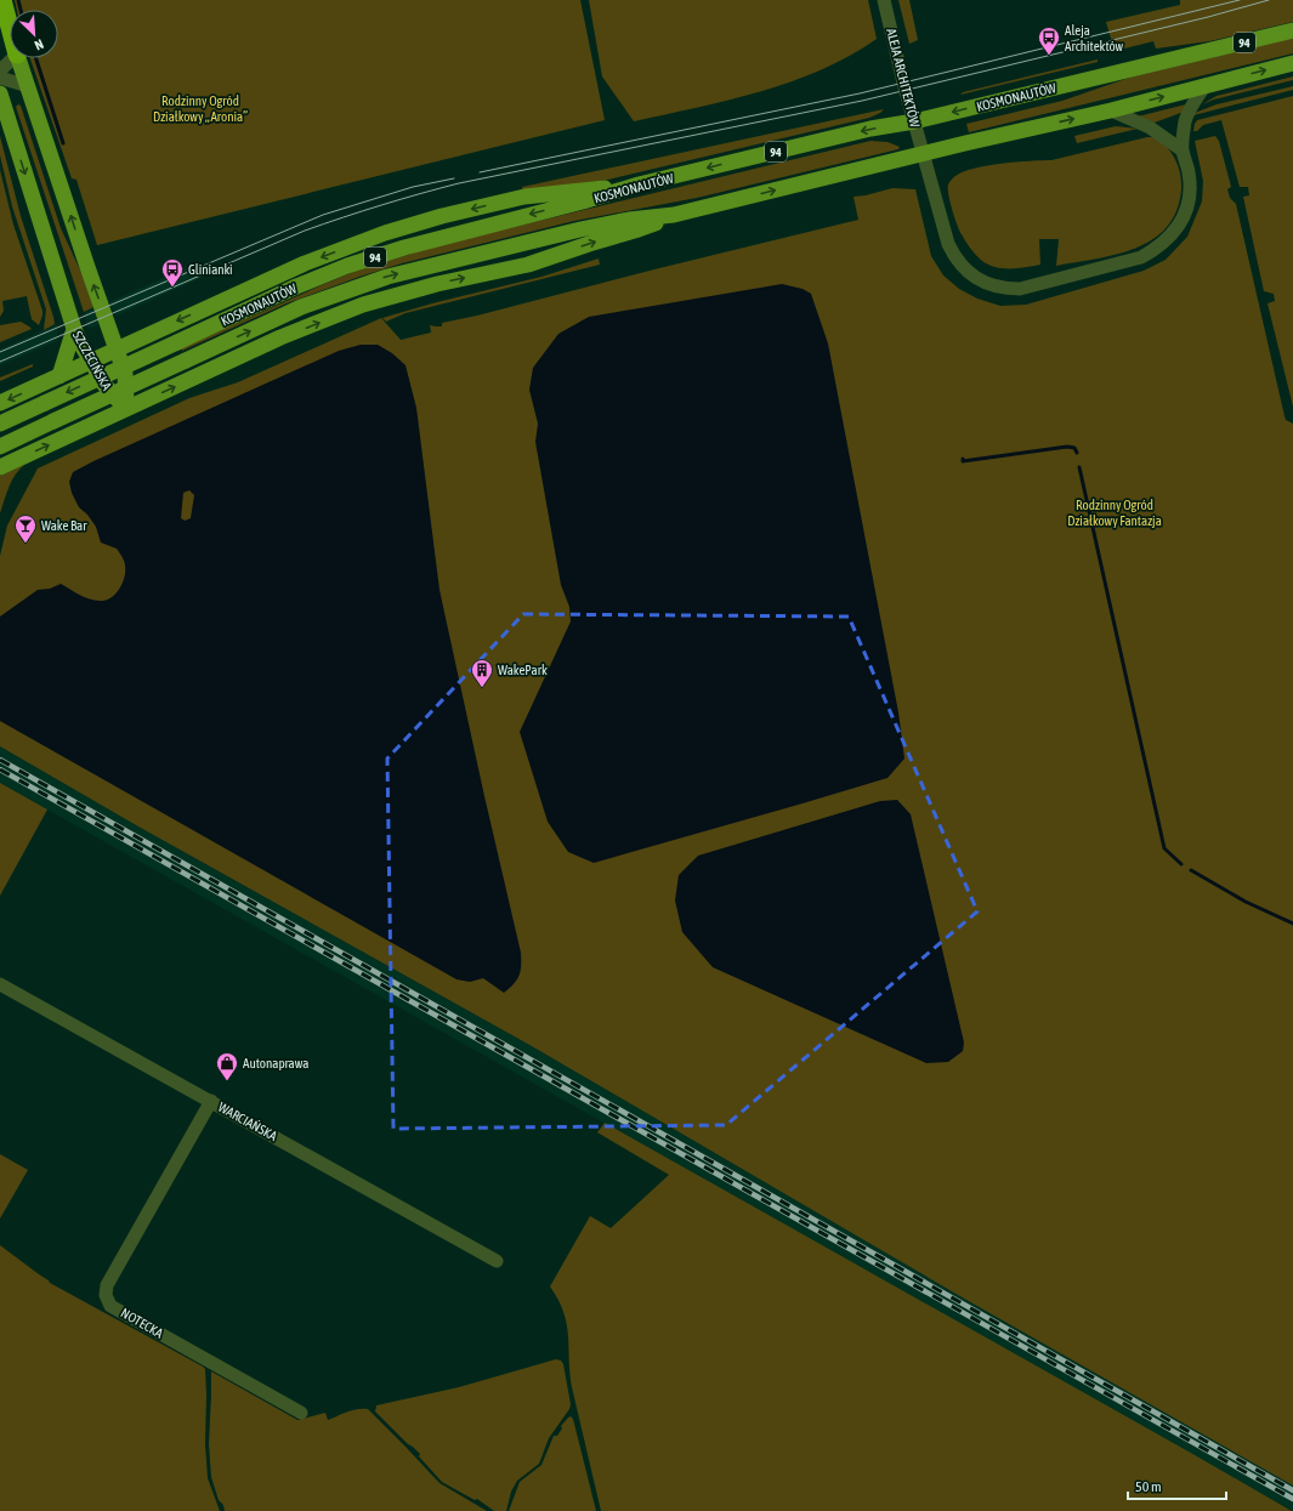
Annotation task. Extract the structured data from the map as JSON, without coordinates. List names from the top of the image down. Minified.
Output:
{"streets":{"main road":["94","KOSMONAUTÓW","SZCZECIŃSKA"],"street":["ALEJA ARCHITEKTÓW","WARCIAŃSKA","NOTECKA"]},"crossings":[["ALEJA ARCHITEKTÓW","KOSMONAUTÓW"],["WARCIAŃSKA","NOTECKA"]],"parks":["Rodzinny Ogród Działkowy „Aronia”","Rodzinny Ogród Działkowy Fantazja"],"places":{"bus stop":["Aleja Architektów","Glinianki"],"bar":["Wake Bar"],"building":["WakePark"],"shop":["Autonaprawa"]},"scale_bar":"50 m","north":"bottom right"}
